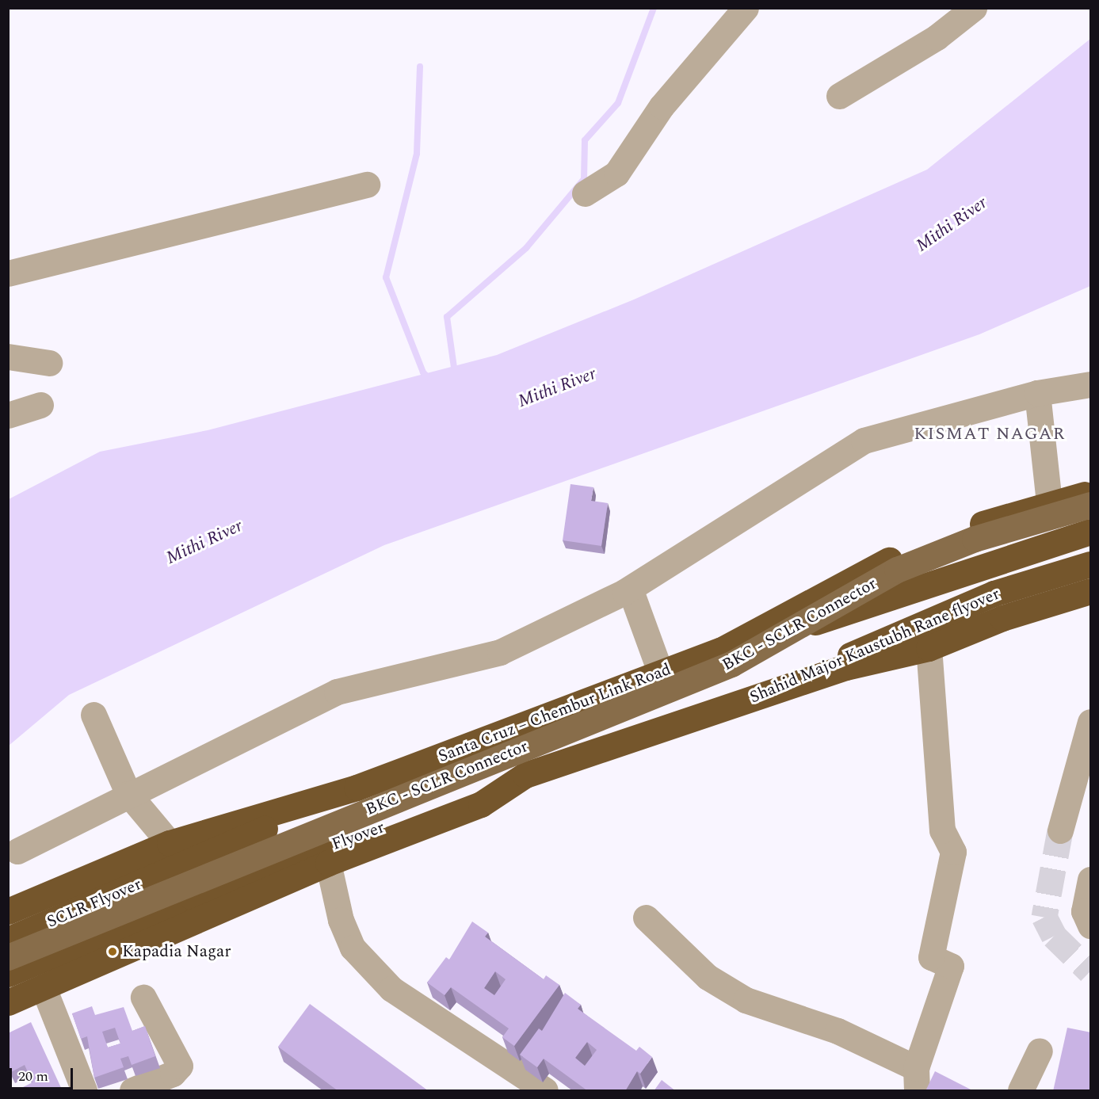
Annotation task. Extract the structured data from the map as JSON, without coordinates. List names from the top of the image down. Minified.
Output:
{"streets":{"highway":["Shahid Major Kaustubh Rane flyover","Santa Cruz – Chembur Link Road","Flyover","SCLR Flyover"],"main road":["BKC - SCLR Connector"]},"crossings":[["Santa Cruz – Chembur Link Road","SCLR Flyover"]],"districts":["KISMAT NAGAR"],"water":["Mithi River"],"places":["Kapadia Nagar"],"scale_bar":"20 m"}
